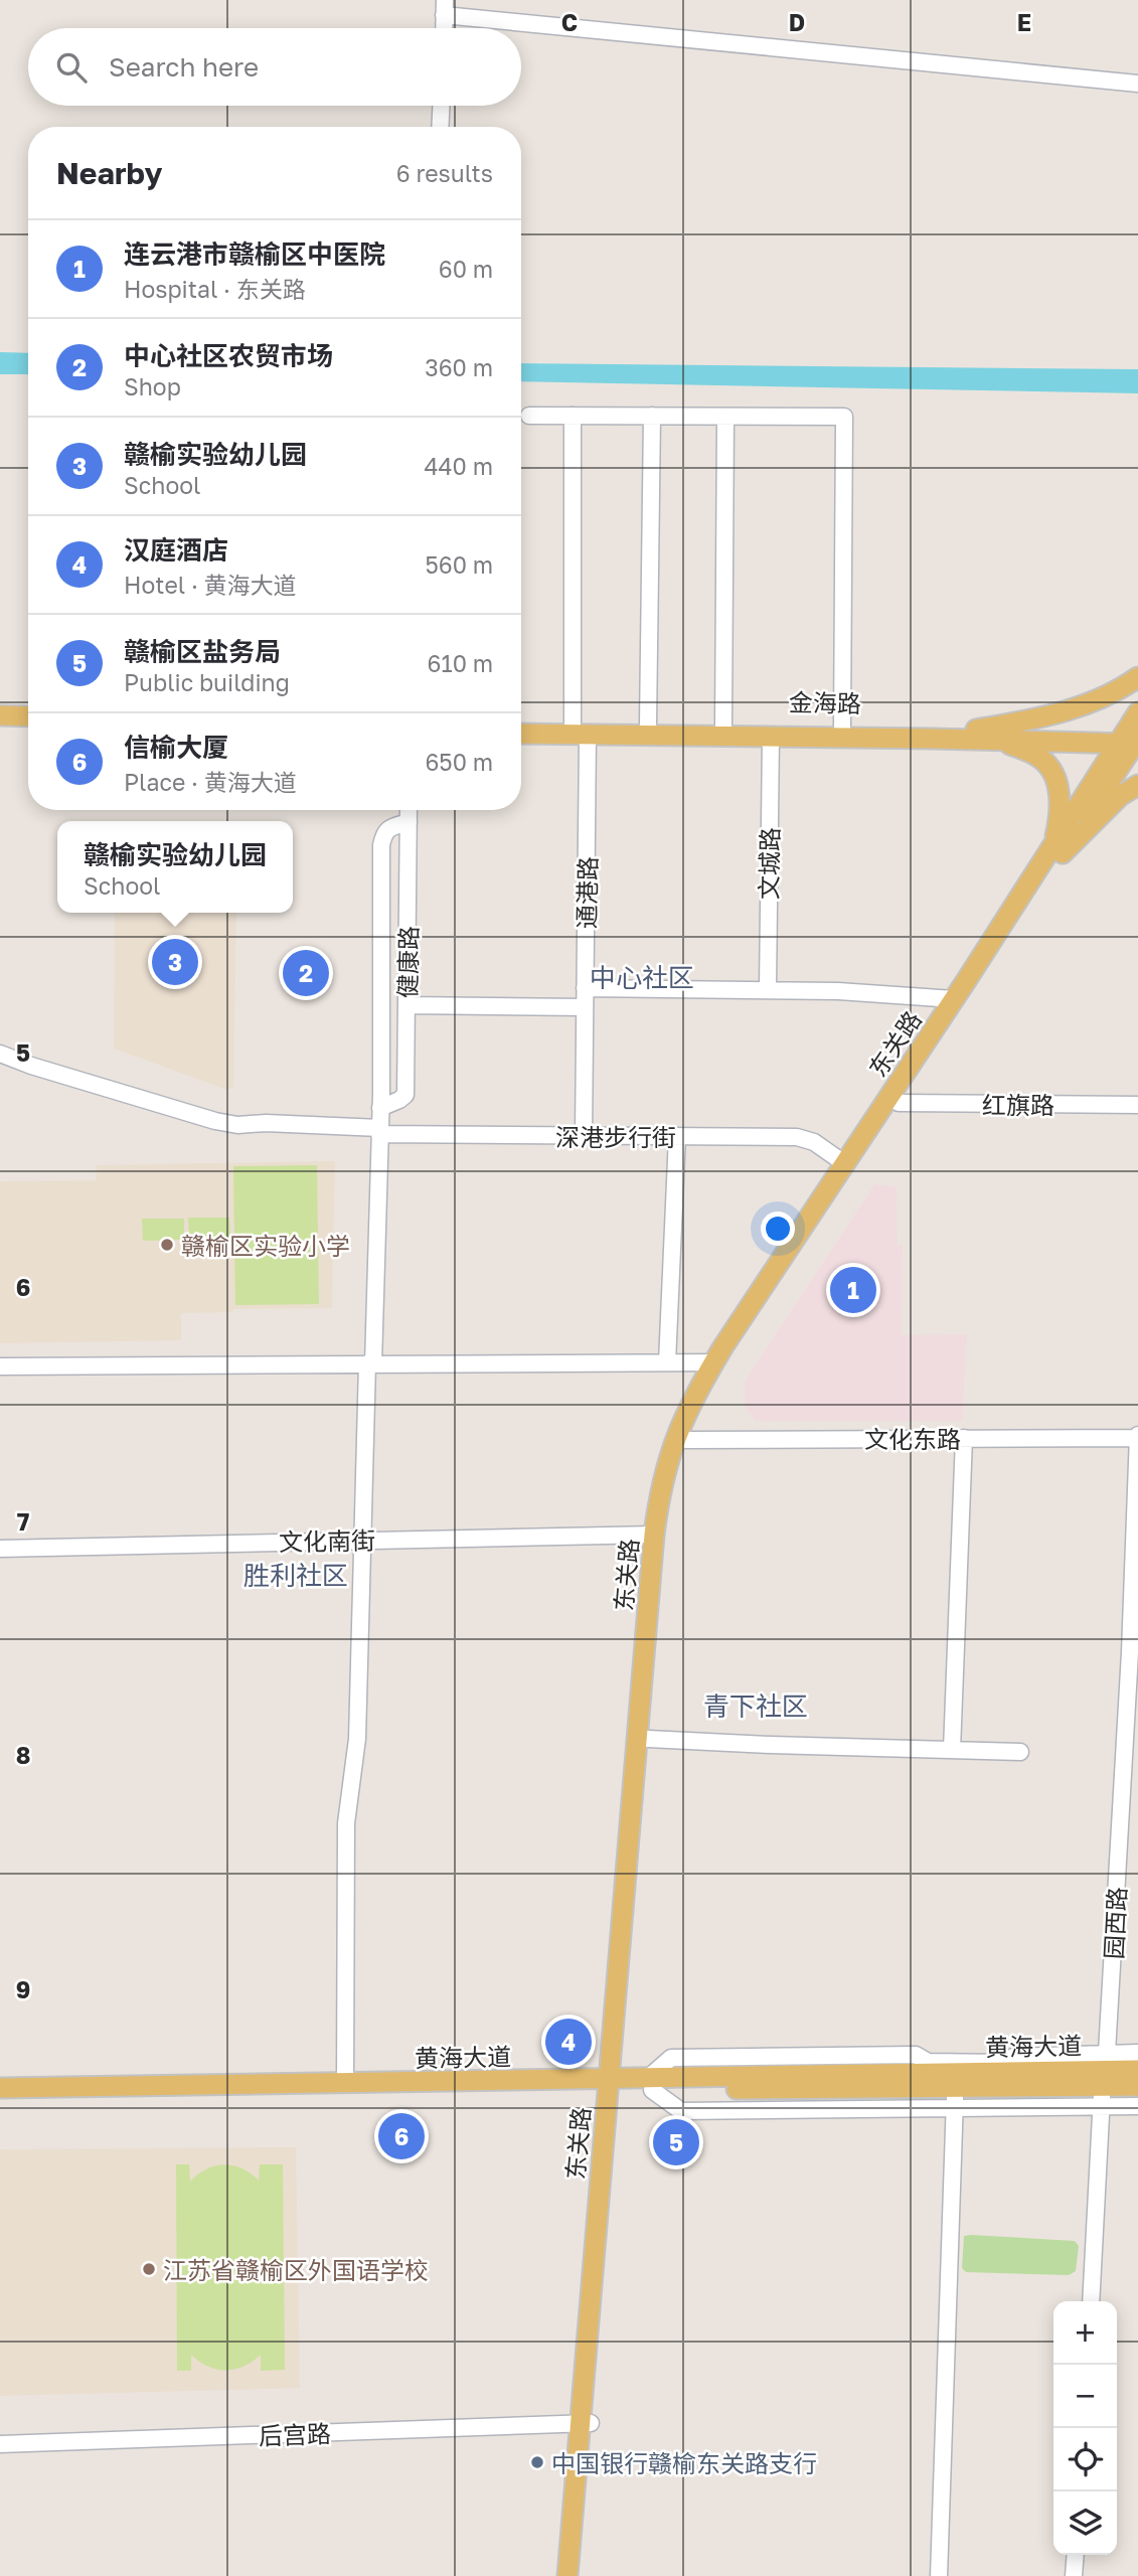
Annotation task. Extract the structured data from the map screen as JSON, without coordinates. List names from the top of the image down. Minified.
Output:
{"streets":{"main road":["金海路","东关路","黄海大道"],"street":["文城路","通港路","健康路","红旗路","深港步行街","文化东路","文化南街","园西路","后宫路"]},"crossings":[["金海路","文城路"],["金海路","通港路"],["金海路","东关路"],["通港路","深港步行街"],["东关路","红旗路"],["东关路","深港步行街"],["东关路","文化东路"],["东关路","文化南街"],["东关路","黄海大道"],["东关路","后宫路"],["文化东路","园西路"],["园西路","黄海大道"]],"districts":["中心社区","胜利社区","青下社区"],"places":["赣榆区实验小学","江苏省赣榆区外国语学校","中国银行赣榆东关路支行"],"page":{"search":"Search here","heading":["Nearby","6 results"],"list":[{"mark":"1","name":"连云港市赣榆区中医院","note":"Hospital · 东关路","value":"60 m"},{"mark":"2","name":"中心社区农贸市场","note":"Shop","value":"360 m"},{"mark":"3","name":"赣榆实验幼儿园","note":"School","value":"440 m"},{"mark":"4","name":"汉庭酒店","note":"Hotel · 黄海大道","value":"560 m"},{"mark":"5","name":"赣榆区盐务局","note":"Public building","value":"610 m"},{"mark":"6","name":"信榆大厦","note":"Place · 黄海大道","value":"650 m"}],"popup":["赣榆实验幼儿园","School"],"pins":["3","2","1","4","6","5"],"map_buttons":["+","−"]},"grid":{"columns":["C","D","E"],"rows":["5","6","7","8","9"]}}
